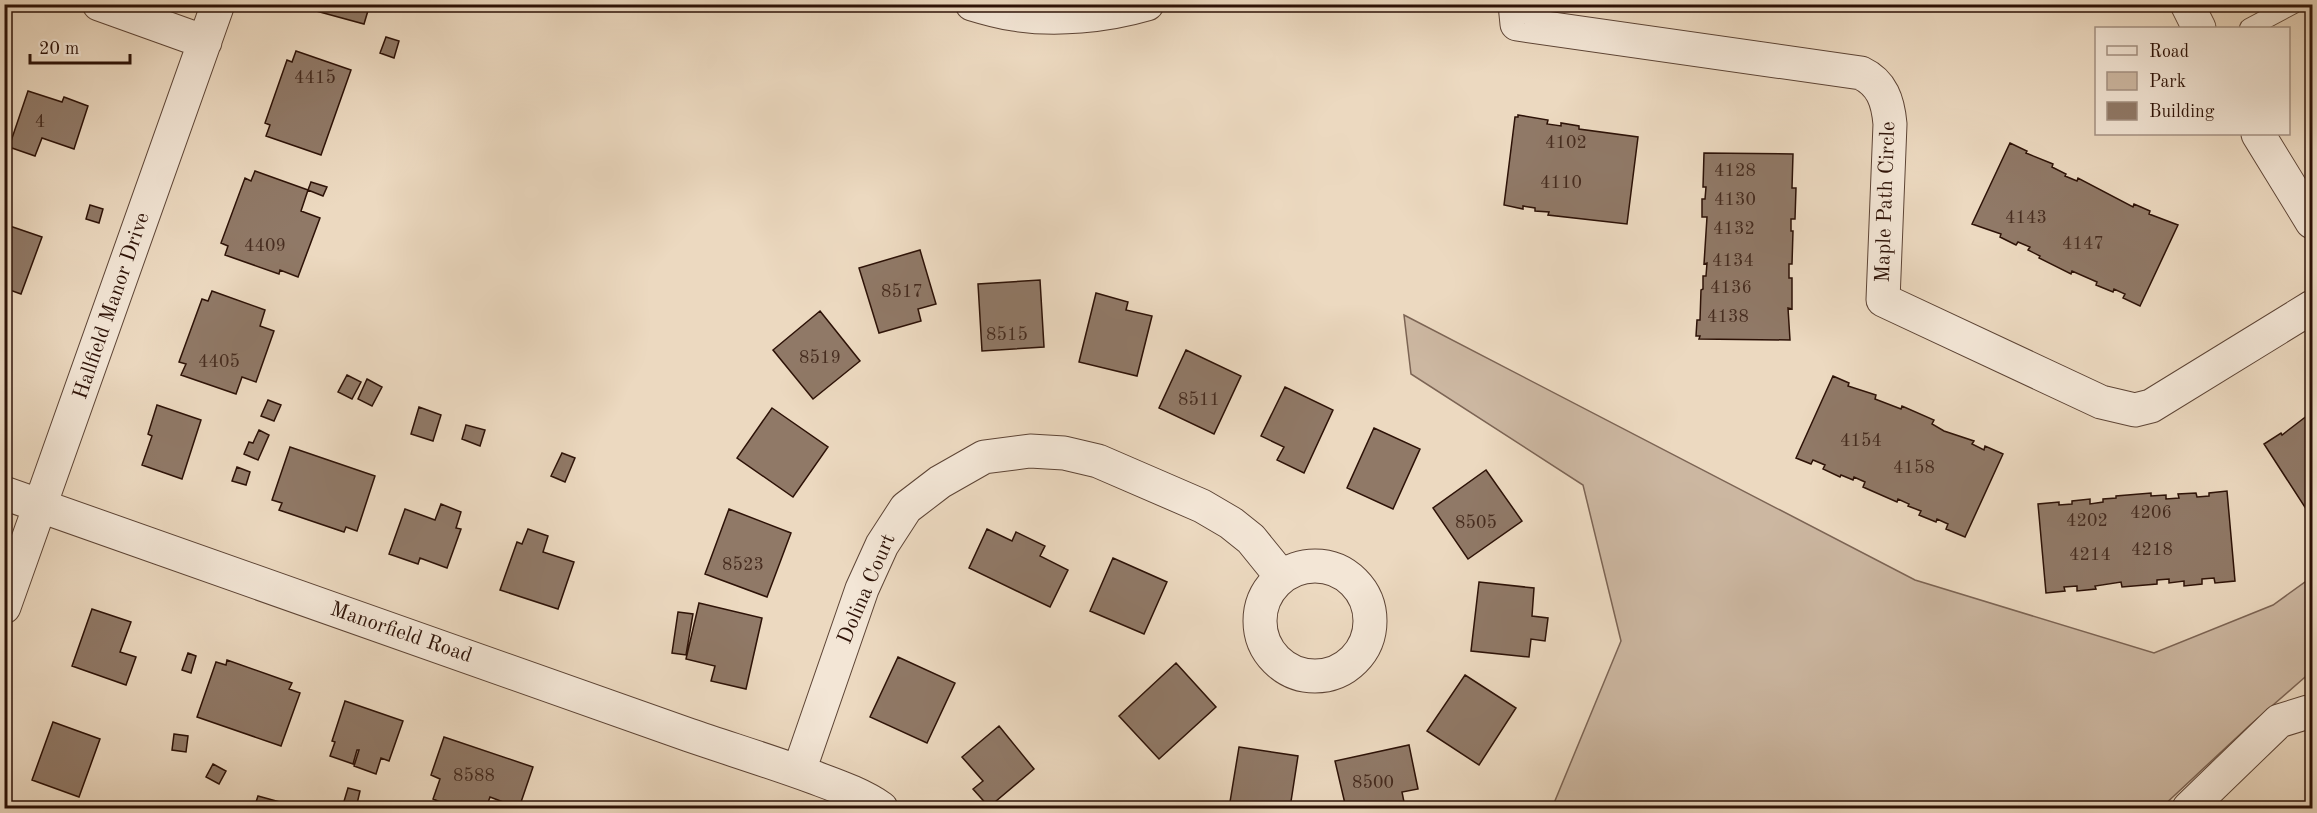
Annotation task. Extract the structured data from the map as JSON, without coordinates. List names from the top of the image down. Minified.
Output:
{"streets":{"street":["Maple Path Circle","Hallfield Manor Drive","Dolina Court","Manorfield Road"]},"crossings":[["Hallfield Manor Drive","Manorfield Road"],["Dolina Court","Manorfield Road"]],"house_numbers":["4415","4","4102","4128","4110","4130","4143","4132","4147","4409","4134","4136","8517","4138","8515","8519","4405","8511","4154","4158","4206","4202","8505","4218","4214","8523","8588","8500"],"legend":["Road","Park","Building"],"scale_bar":"20 m"}
